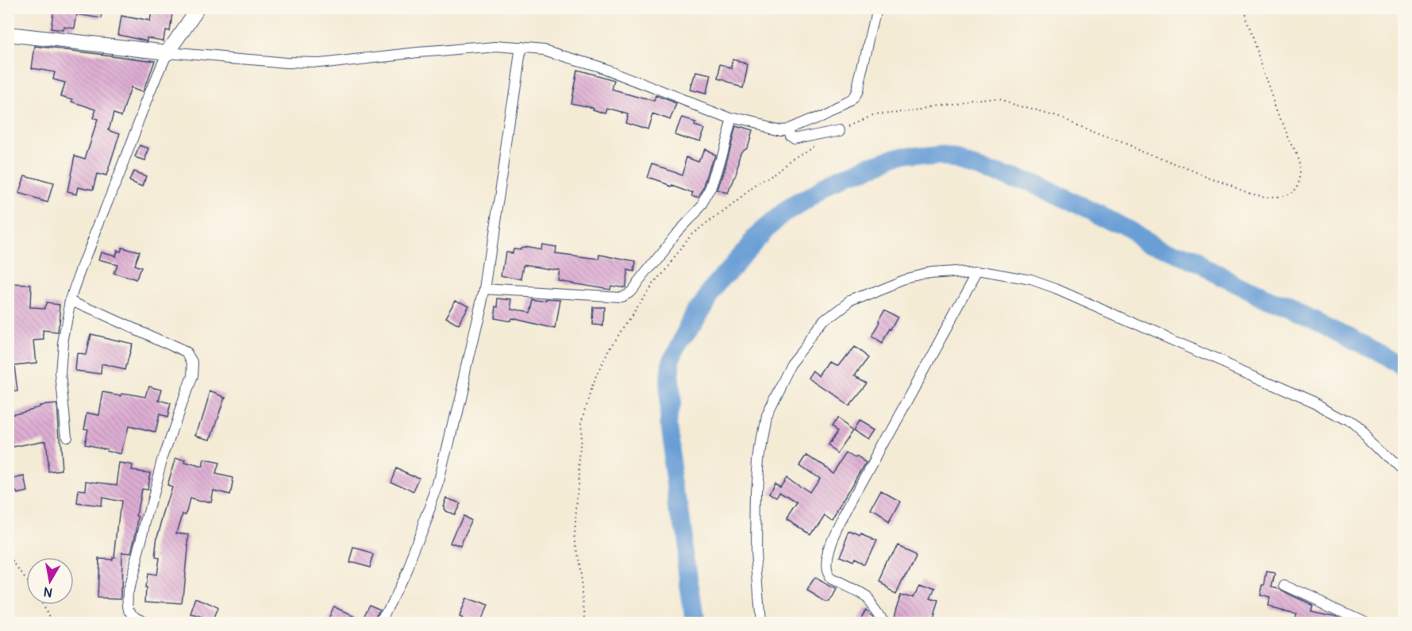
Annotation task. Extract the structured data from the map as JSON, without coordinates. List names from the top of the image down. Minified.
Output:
{"north":"bottom"}
